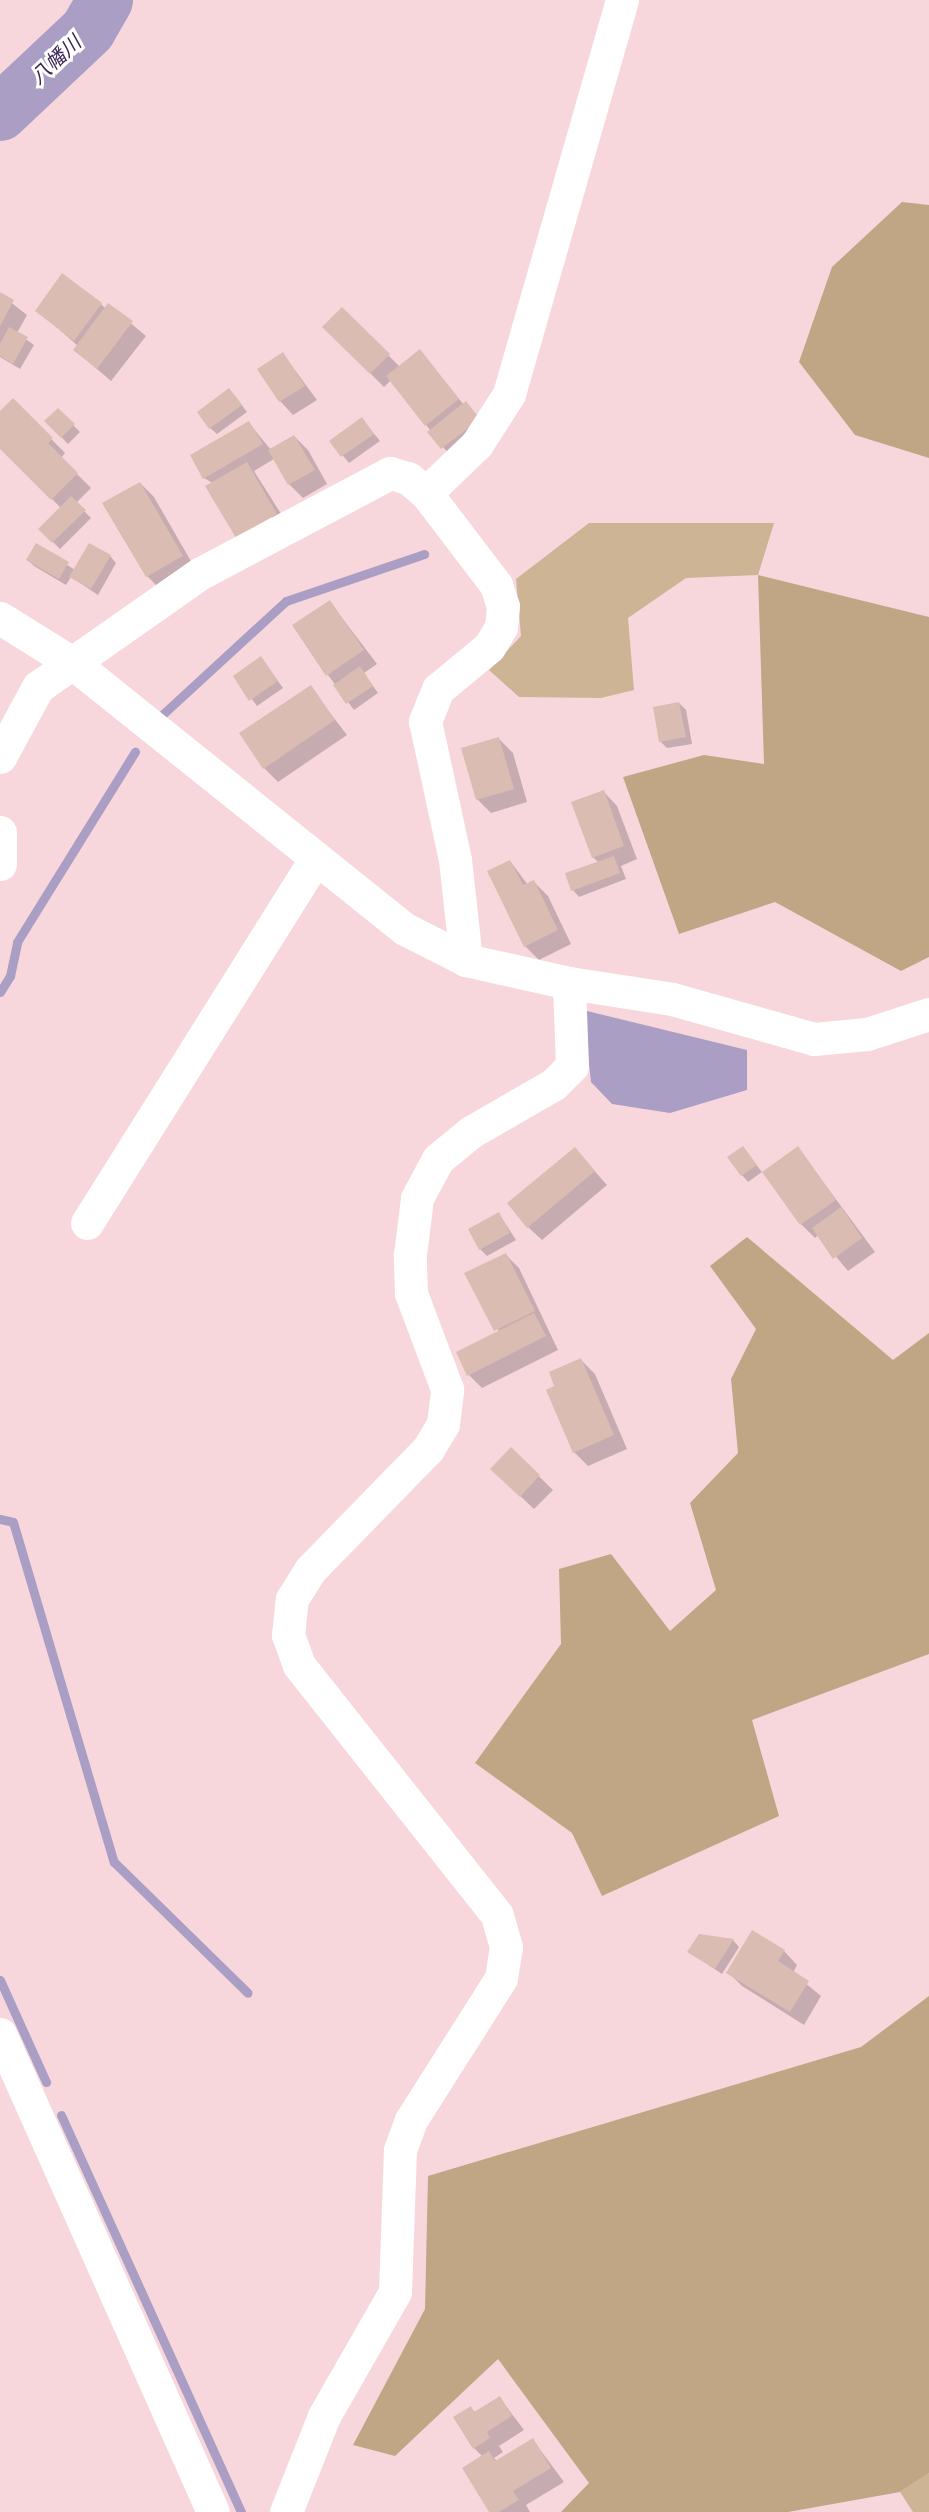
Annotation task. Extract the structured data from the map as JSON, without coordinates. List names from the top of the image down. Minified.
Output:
{"water":["八幡川"]}
